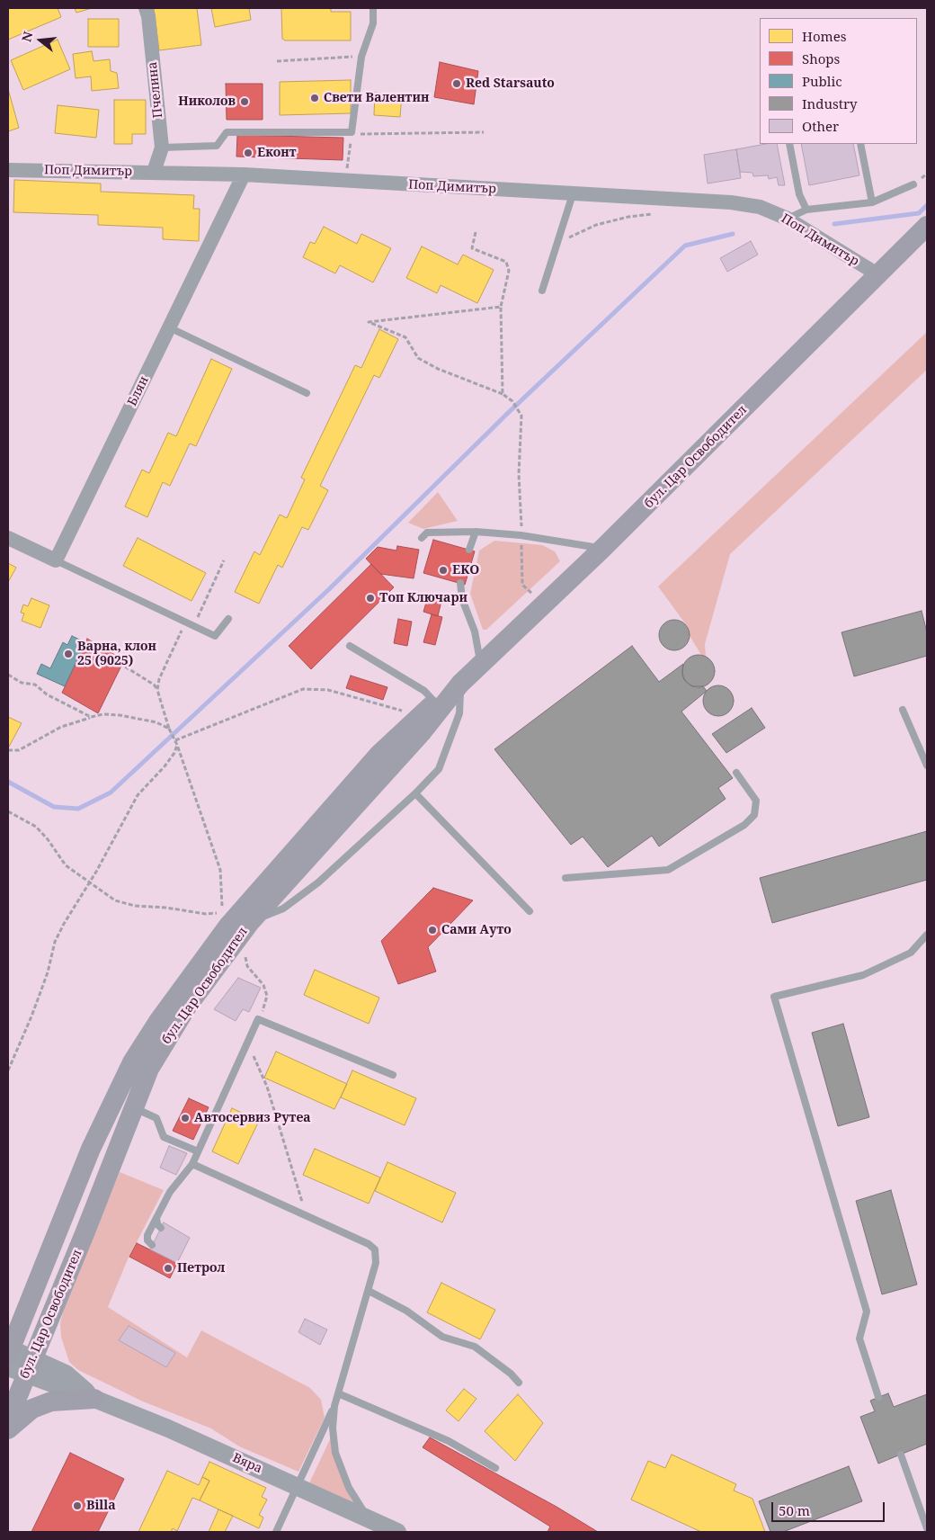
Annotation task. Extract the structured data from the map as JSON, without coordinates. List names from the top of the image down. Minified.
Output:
{"streets":{"main road":["бул. Цар Освободител"],"street":["Пчелина","Поп Димитър","Блян","Вяра"]},"crossings":[["Пчелина","Поп Димитър"],["Поп Димитър","Блян"],["Поп Димитър","бул. Цар Освободител"],["бул. Цар Освободител","Вяра"]],"places":["Red Starsauto","Свети Валентин","Николов","Еконт","EKO","Топ Ключари","Варна, клон 25 (9025)","Сами Ауто","Автосервиз Рутеа","Петрол","Billa"],"legend":["Homes","Shops","Public","Industry","Other"],"scale_bar":"50 m","north":"left"}
